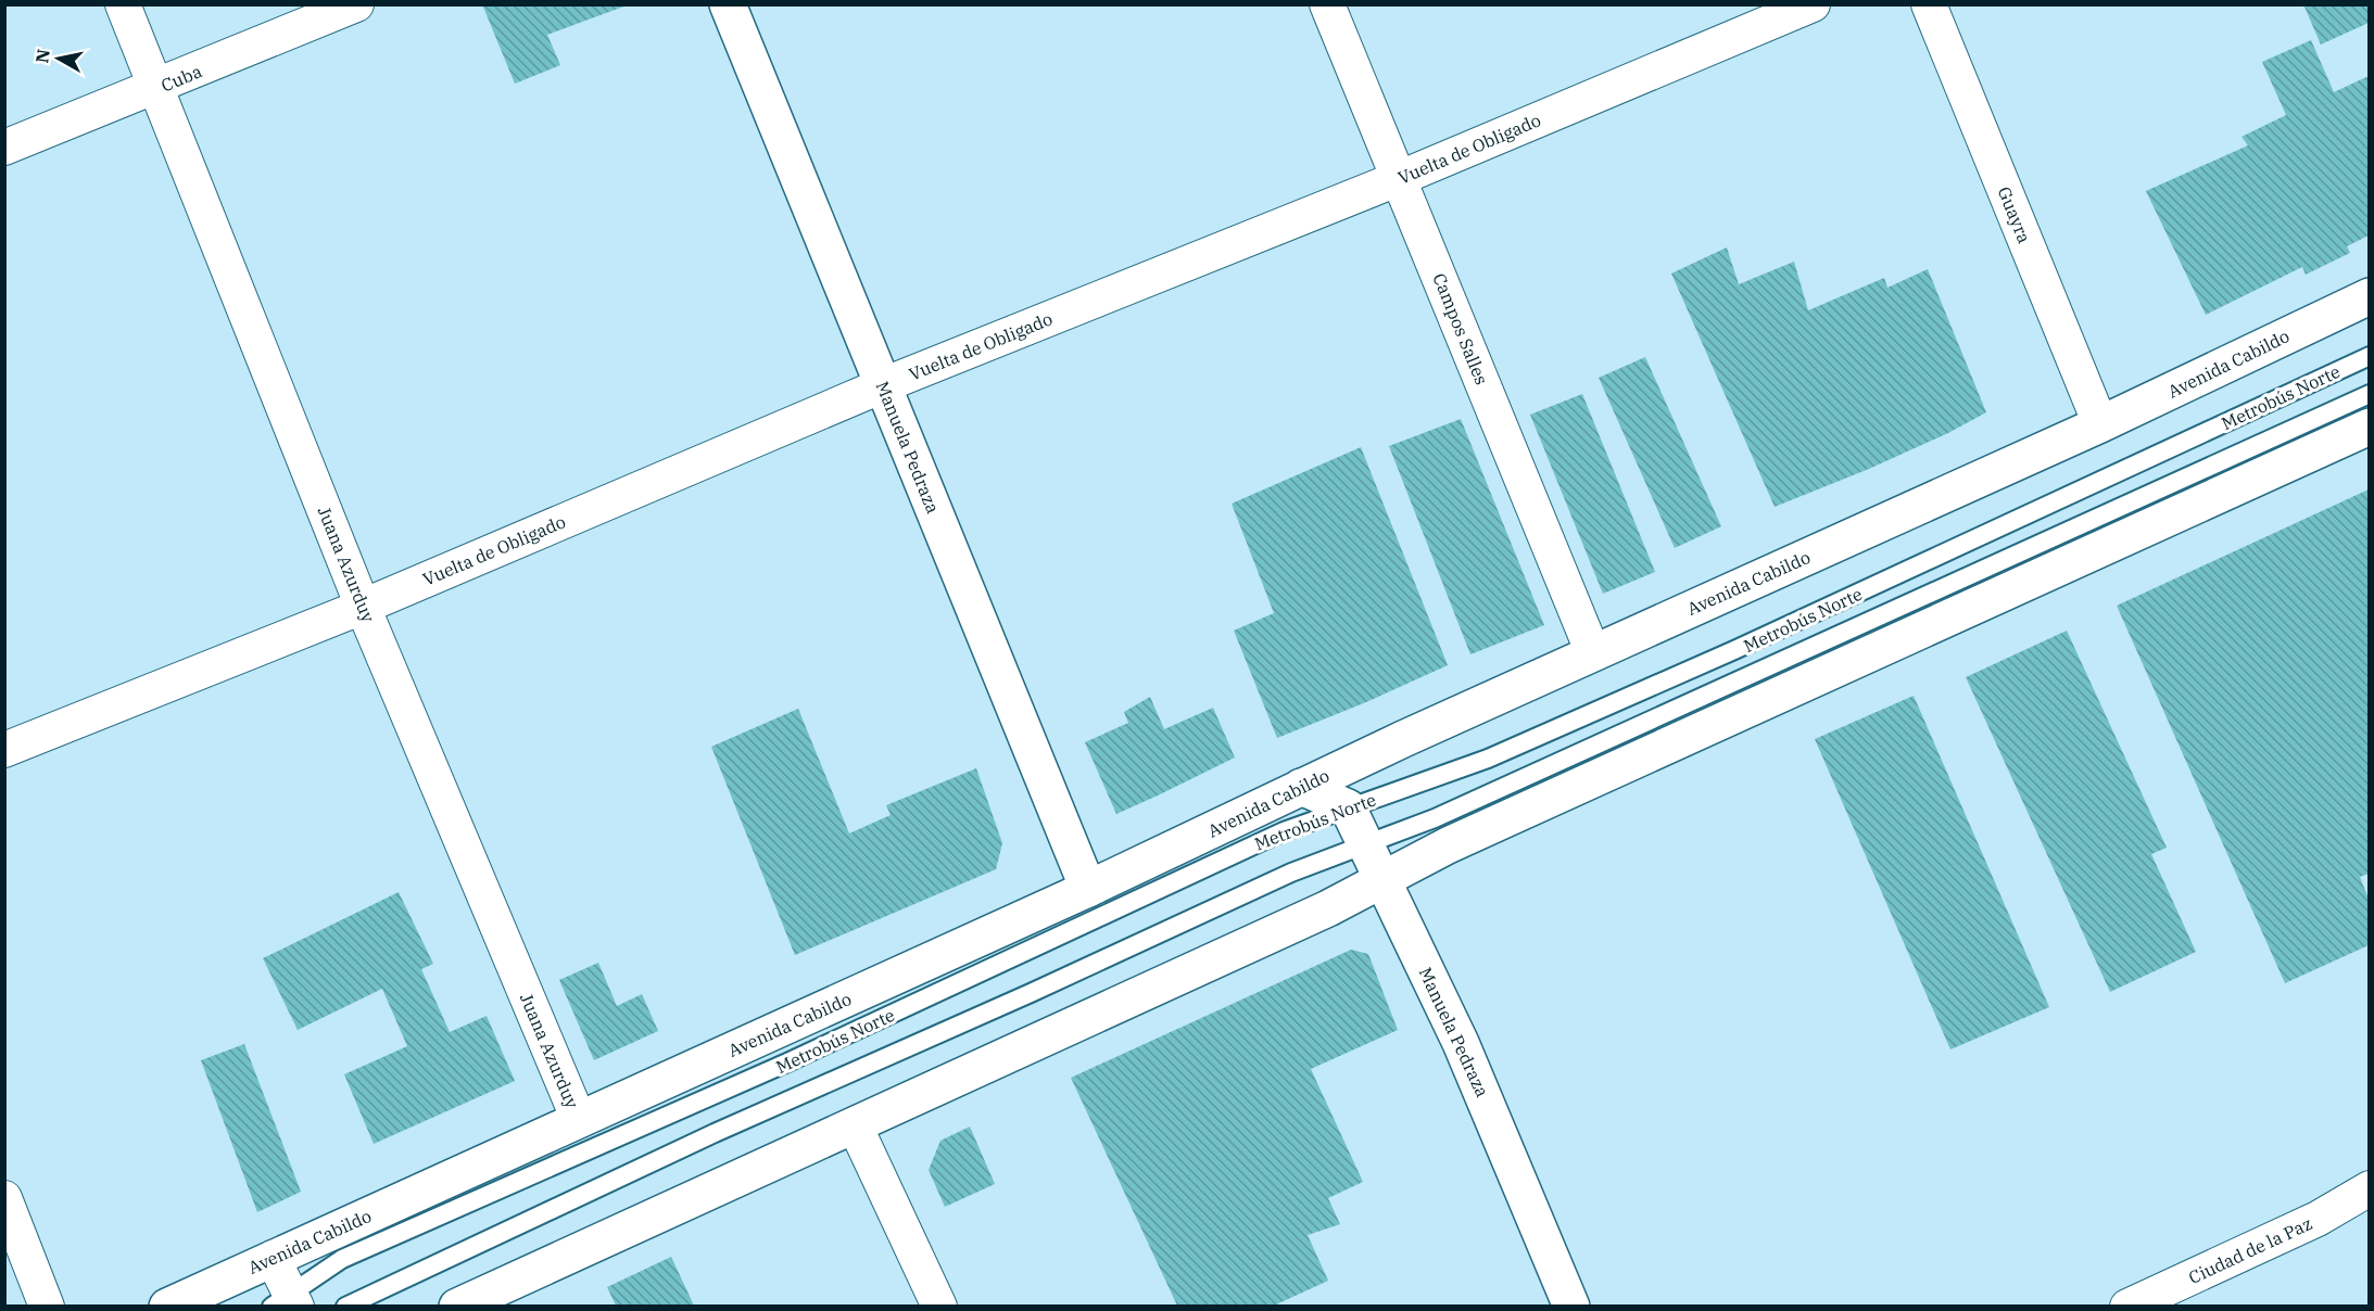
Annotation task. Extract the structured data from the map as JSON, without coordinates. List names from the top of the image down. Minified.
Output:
{"streets":{"main road":["Avenida Cabildo","Manuela Pedraza"],"street":["Cuba","Vuelta de Obligado","Guayra","Campos Salles","Juana Azurduy","Ciudad de la Paz"],"lane":["Metrobús Norte"]},"crossings":[["Cuba","Juana Azurduy"],["Vuelta de Obligado","Campos Salles"],["Vuelta de Obligado","Manuela Pedraza"],["Vuelta de Obligado","Juana Azurduy"],["Guayra","Avenida Cabildo"],["Campos Salles","Avenida Cabildo"],["Avenida Cabildo","Manuela Pedraza"],["Avenida Cabildo","Juana Azurduy"],["Metrobús Norte","Manuela Pedraza"]],"north":"left"}
